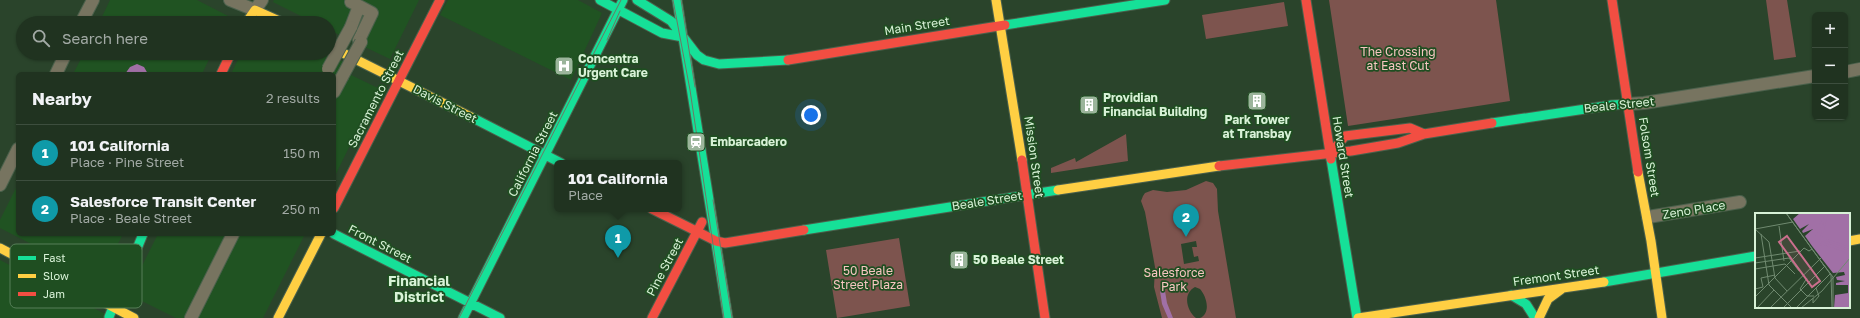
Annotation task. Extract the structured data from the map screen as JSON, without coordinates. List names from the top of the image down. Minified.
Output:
{"streets":{"main road":["Main Street","Sacramento Street","Davis Street","Beale Street","California Street","Mission Street","Howard Street","Folsom Street","Front Street","Pine Street","Fremont Street"],"street":["Zeno Place"]},"crossings":[["Main Street","Mission Street"],["Sacramento Street","Davis Street"],["Davis Street","California Street"],["Beale Street","Mission Street"],["Beale Street","Howard Street"],["Beale Street","Folsom Street"],["California Street","Front Street"],["Howard Street","Fremont Street"],["Folsom Street","Zeno Place"],["Folsom Street","Fremont Street"]],"districts":["Financial District"],"parks":["The Crossing at East Cut","50 Beale Street Plaza","Salesforce Park"],"places":{"hospital":["Concentra Urgent Care"],"building":["Park Tower at Transbay","Providian Financial Building","50 Beale Street"],"station":["Embarcadero"]},"legend":["Fast","Slow","Jam"],"page":{"map_buttons":["+","−"],"search":"Search here","heading":["Nearby","2 results"],"list":[{"mark":"1","name":"101 California","note":"Place · Pine Street","value":"150 m"},{"mark":"2","name":"Salesforce Transit Center","note":"Place · Beale Street","value":"250 m"}],"popup":["101 California","Place"],"pins":["2","1"]}}
